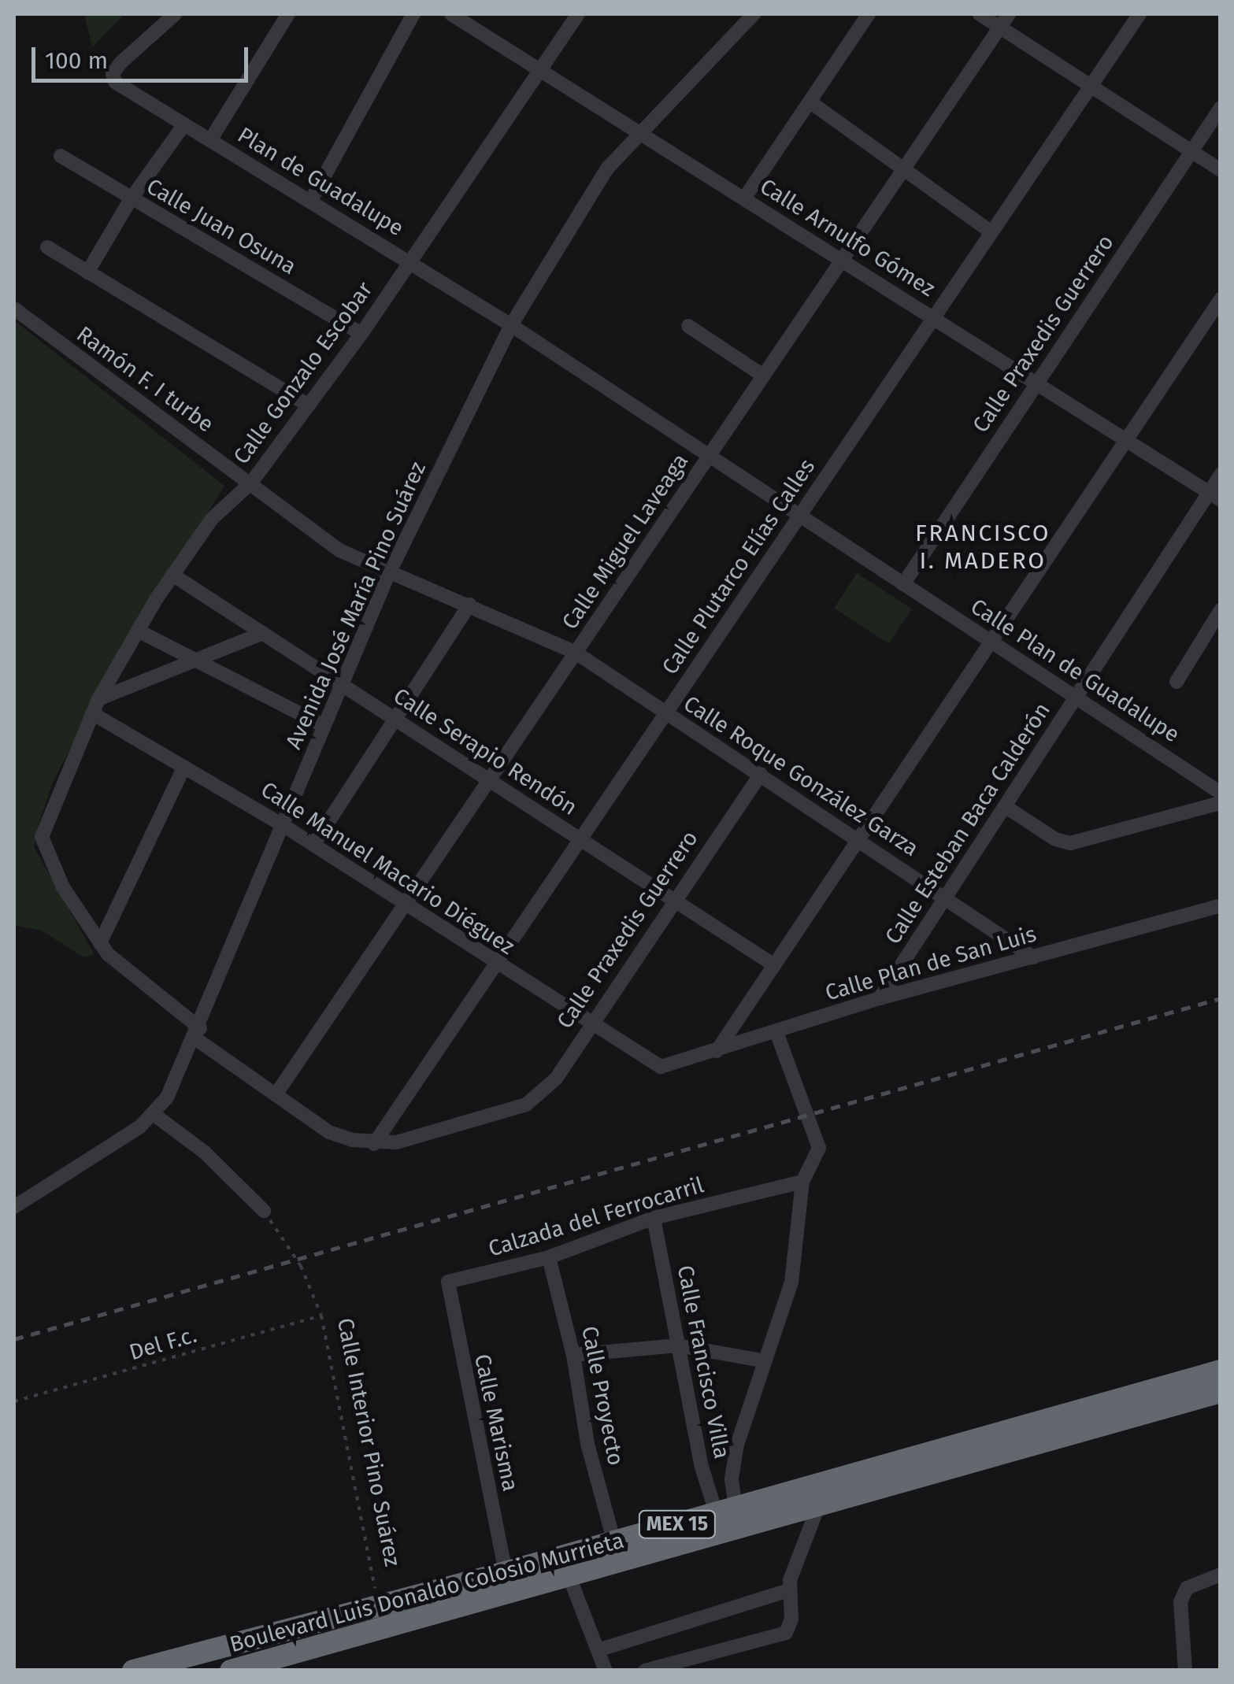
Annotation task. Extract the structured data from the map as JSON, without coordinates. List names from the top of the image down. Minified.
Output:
{"streets":{"highway":["MEX 15","Boulevard Luis Donaldo Colosio Murrieta"],"street":["Plan de Guadalupe","Calle Juan Osuna","Calle Arnulfo Gómez","Calle Praxedis Guerrero","Calle Gonzalo Escobar","Ramón F. I turbe","Calle Miguel Laveaga","Calle Plutarco Elías Calles","Avenida José María Pino Suárez","Calle Plan de Guadalupe","Calle Serapio Rendón","Calle Roque González Garza","Calle Esteban Baca Calderón","Calle Manuel Macario Diéguez","Calle Plan de San Luis","Calzada del Ferrocarril","Calle Francisco Villa","Calle Proyecto","Calle Marisma"],"path":["Del F.c.","Calle Interior Pino Suárez"]},"crossings":[["Plan de Guadalupe","Calle Gonzalo Escobar"],["Plan de Guadalupe","Avenida José María Pino Suárez"],["Plan de Guadalupe","Calle Plan de Guadalupe"],["Calle Juan Osuna","Calle Gonzalo Escobar"],["Calle Arnulfo Gómez","Calle Praxedis Guerrero"],["Calle Arnulfo Gómez","Calle Gonzalo Escobar"],["Calle Arnulfo Gómez","Calle Miguel Laveaga"],["Calle Arnulfo Gómez","Calle Plutarco Elías Calles"],["Calle Arnulfo Gómez","Avenida José María Pino Suárez"],["Calle Arnulfo Gómez","Calle Esteban Baca Calderón"],["Calle Praxedis Guerrero","Calle Plutarco Elías Calles"],["Calle Praxedis Guerrero","Calle Plan de Guadalupe"],["Calle Praxedis Guerrero","Calle Serapio Rendón"],["Calle Praxedis Guerrero","Calle Roque González Garza"],["Calle Praxedis Guerrero","Calle Manuel Macario Diéguez"],["Calle Gonzalo Escobar","Ramón F. I turbe"],["Calle Gonzalo Escobar","Calle Serapio Rendón"],["Calle Gonzalo Escobar","Calle Roque González Garza"],["Calle Gonzalo Escobar","Calle Manuel Macario Diéguez"],["Ramón F. I turbe","Calle Roque González Garza"],["Calle Miguel Laveaga","Calle Plan de Guadalupe"],["Calle Miguel Laveaga","Calle Serapio Rendón"],["Calle Miguel Laveaga","Calle Roque González Garza"],["Calle Miguel Laveaga","Calle Manuel Macario Diéguez"],["Calle Plutarco Elías Calles","Calle Plan de Guadalupe"],["Calle Plutarco Elías Calles","Calle Serapio Rendón"],["Calle Plutarco Elías Calles","Calle Roque González Garza"],["Calle Plutarco Elías Calles","Calle Manuel Macario Diéguez"],["Avenida José María Pino Suárez","Calle Plan de Guadalupe"],["Avenida José María Pino Suárez","Calle Serapio Rendón"],["Avenida José María Pino Suárez","Calle Roque González Garza"],["Avenida José María Pino Suárez","Calle Manuel Macario Diéguez"],["Calle Plan de Guadalupe","Calle Esteban Baca Calderón"],["Calle Roque González Garza","Calle Esteban Baca Calderón"],["Calle Roque González Garza","Calle Plan de San Luis"],["Calle Esteban Baca Calderón","Calle Plan de San Luis"],["Calle Manuel Macario Diéguez","Calle Plan de San Luis"],["Calzada del Ferrocarril","Calle Francisco Villa"],["Calzada del Ferrocarril","Calle Proyecto"],["Calzada del Ferrocarril","Calle Marisma"],["Del F.c.","Calle Interior Pino Suárez"],["Calle Francisco Villa","Boulevard Luis Donaldo Colosio Murrieta"],["Calle Proyecto","Boulevard Luis Donaldo Colosio Murrieta"],["Calle Marisma","Boulevard Luis Donaldo Colosio Murrieta"],["Calle Interior Pino Suárez","Boulevard Luis Donaldo Colosio Murrieta"]],"districts":["FRANCISCO I. MADERO"],"scale_bar":"100 m"}
